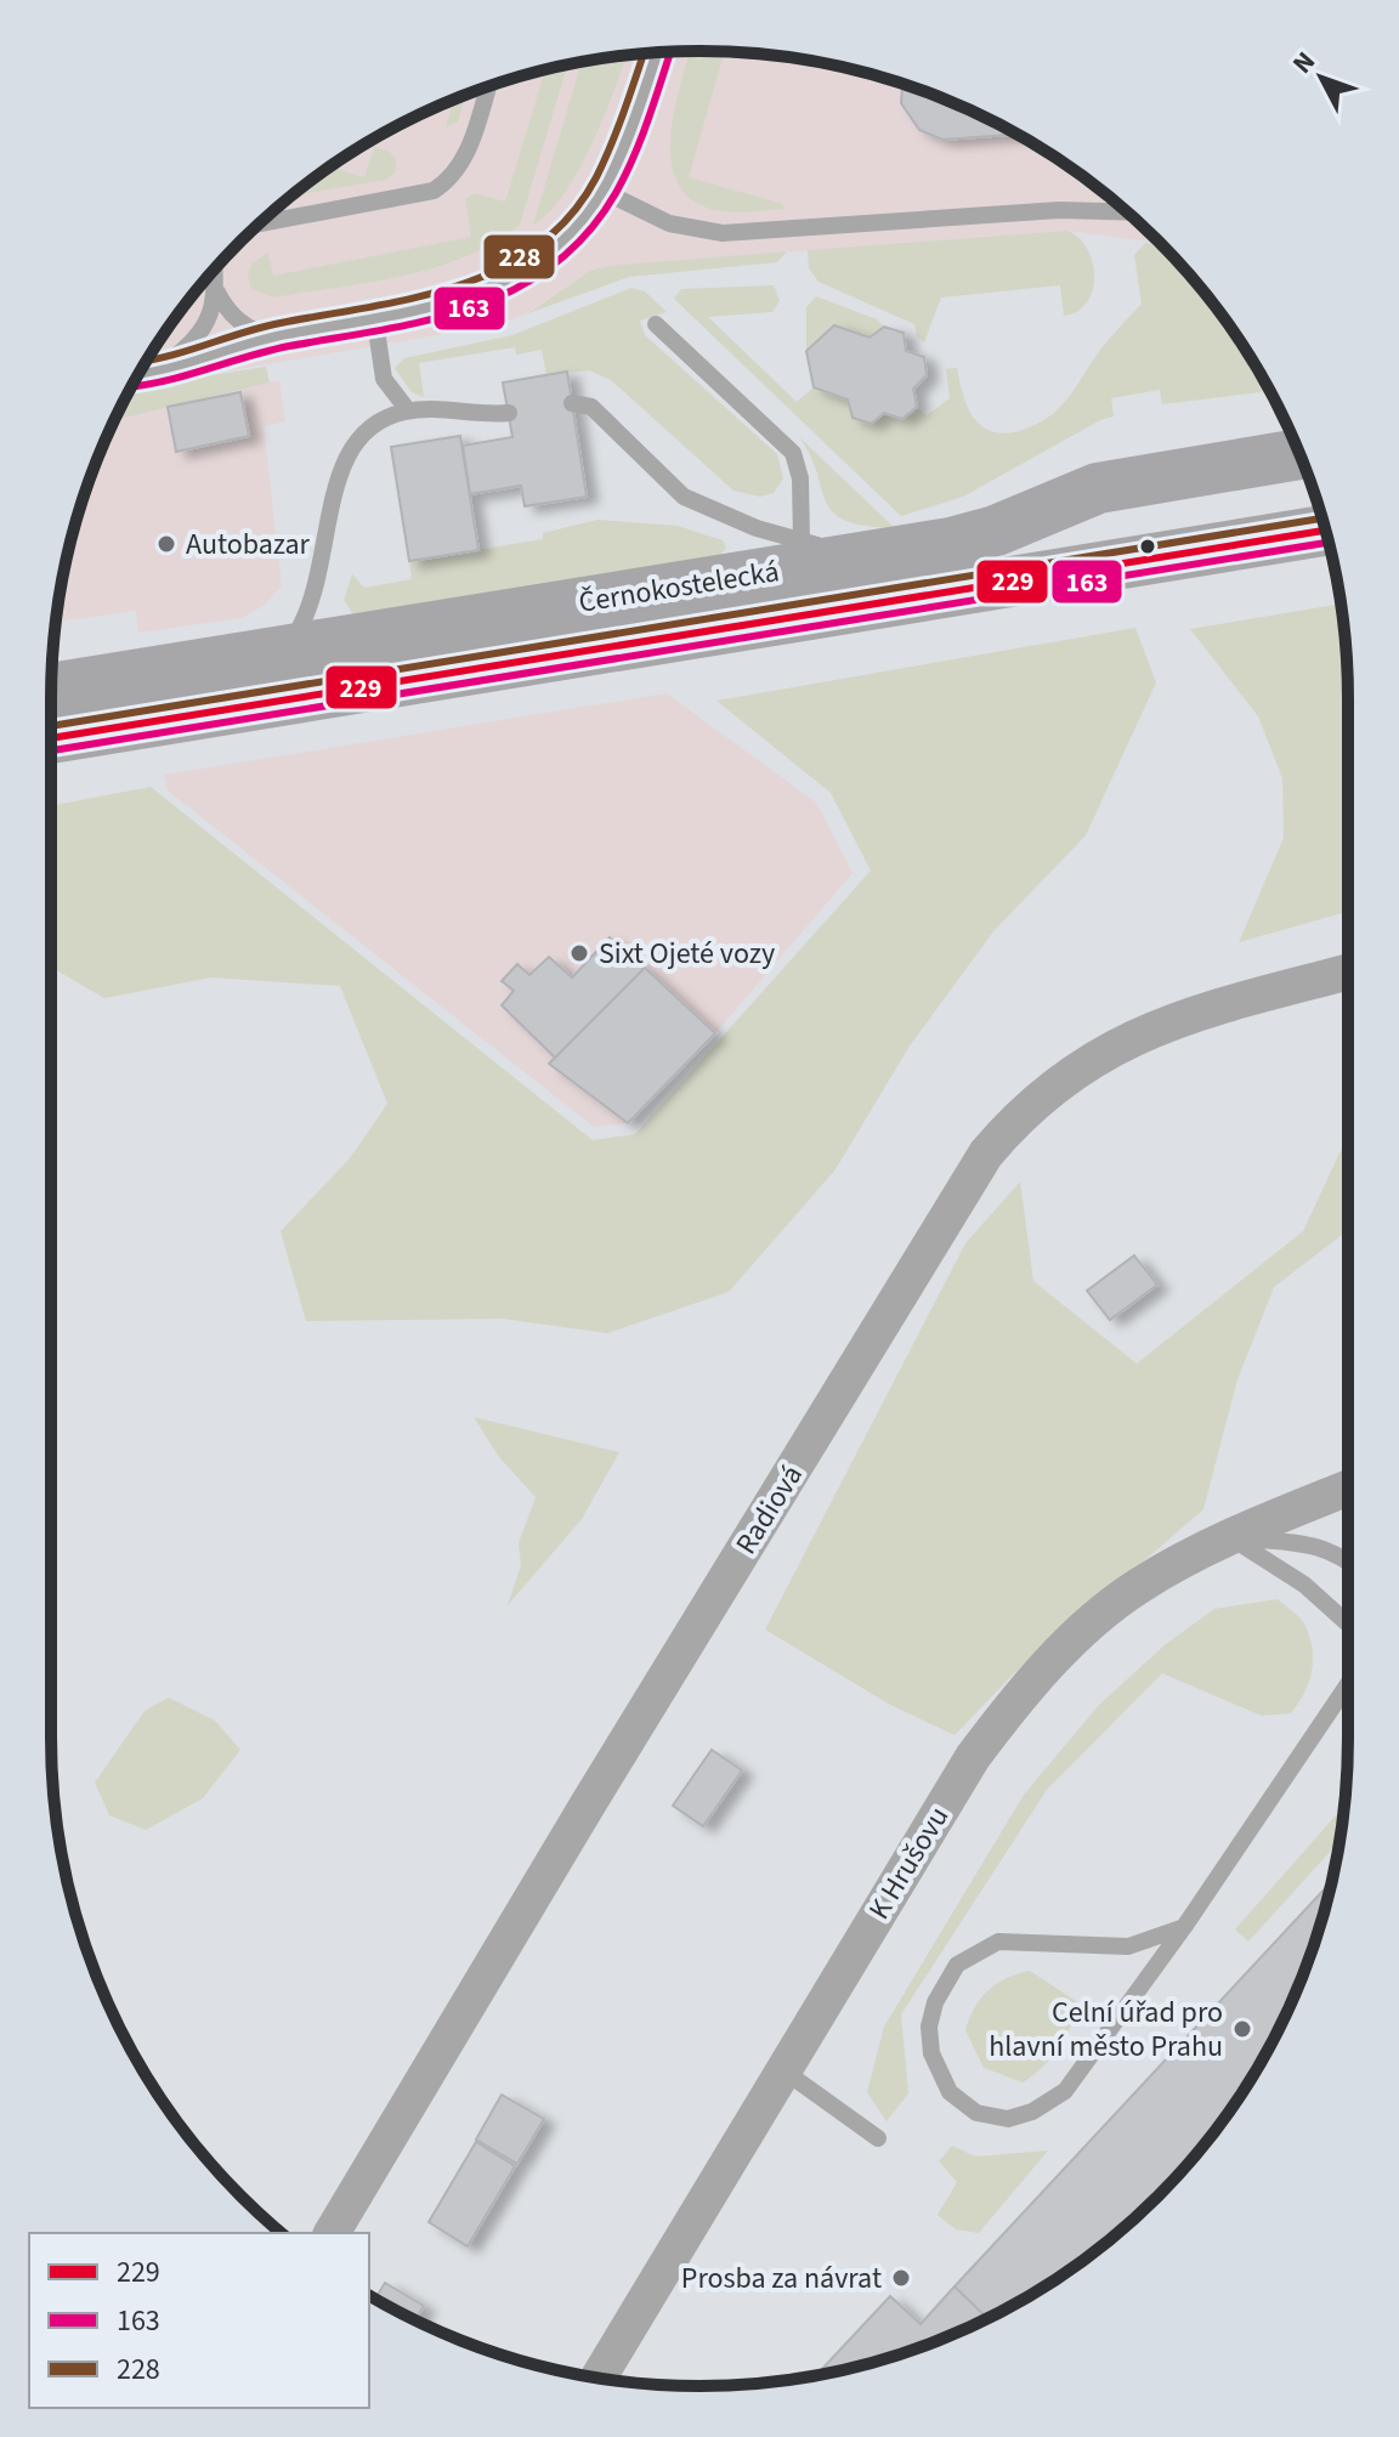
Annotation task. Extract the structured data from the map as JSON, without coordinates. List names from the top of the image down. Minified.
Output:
{"streets":{"main road":["Černokostelecká"],"street":["Radiová","K Hrušovu"]},"places":["Autobazar","Sixt Ojeté vozy","Celní úřad pro hlavní město Prahu","Prosba za návrat"],"lines":["transit line 163","transit line 228","transit line 229"],"legend":["229","163","228"],"north":"top left"}
